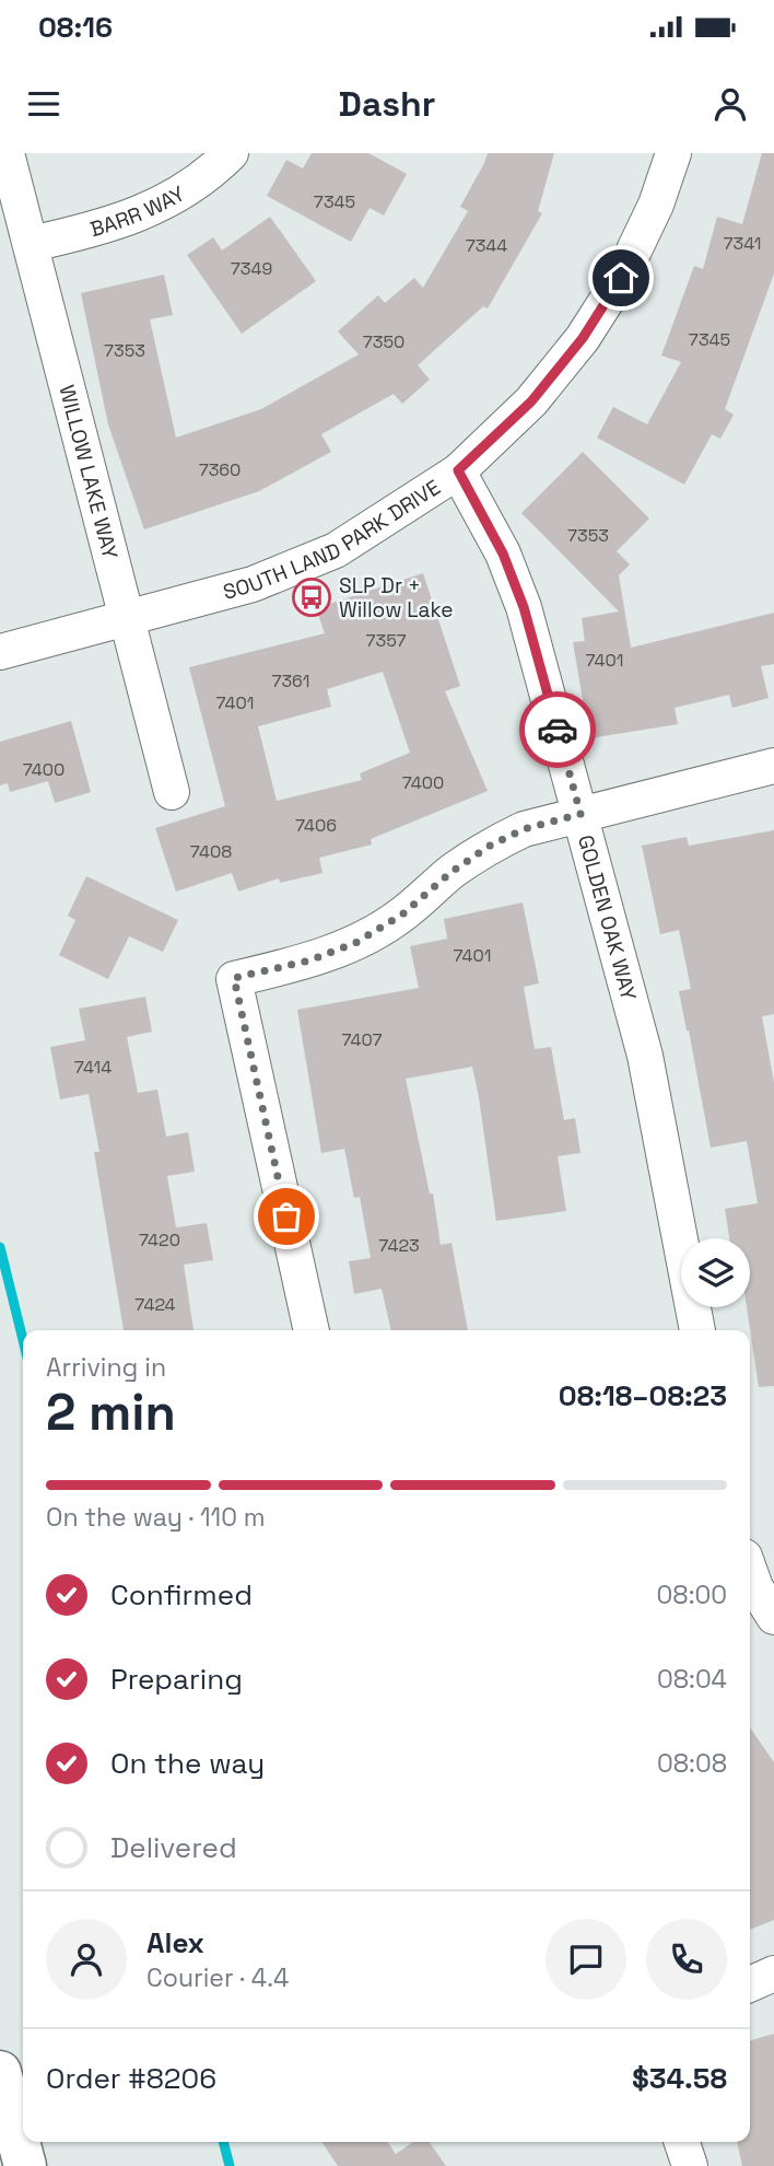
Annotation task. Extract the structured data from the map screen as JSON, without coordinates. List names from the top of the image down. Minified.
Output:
{"streets":{"street":["BARR WAY","WILLOW LAKE WAY","SOUTH LAND PARK DRIVE","GOLDEN OAK WAY"]},"crossings":[["BARR WAY","WILLOW LAKE WAY"],["WILLOW LAKE WAY","SOUTH LAND PARK DRIVE"],["SOUTH LAND PARK DRIVE","GOLDEN OAK WAY"]],"places":{"bus stop":["SLP Dr + Willow Lake"]},"house_numbers":["7345","7341","7344","7349","7345","7350","7353","7360","7353","7357","7401","7361","7401","7400","7400","7406","7408","7401","7407","7414","7420","7423","7424"],"page":{"status":"08:16","header":"Dashr","heading":["2 min","Arriving in","08:18–08:23"],"panel":["Alex","Courier · 4.4","Order #8206","$34.58"],"bar":"On the way · 110 m","list":[["Confirmed","08:00"],["Preparing","08:04"],["On the way","08:08"],"Delivered"]}}
